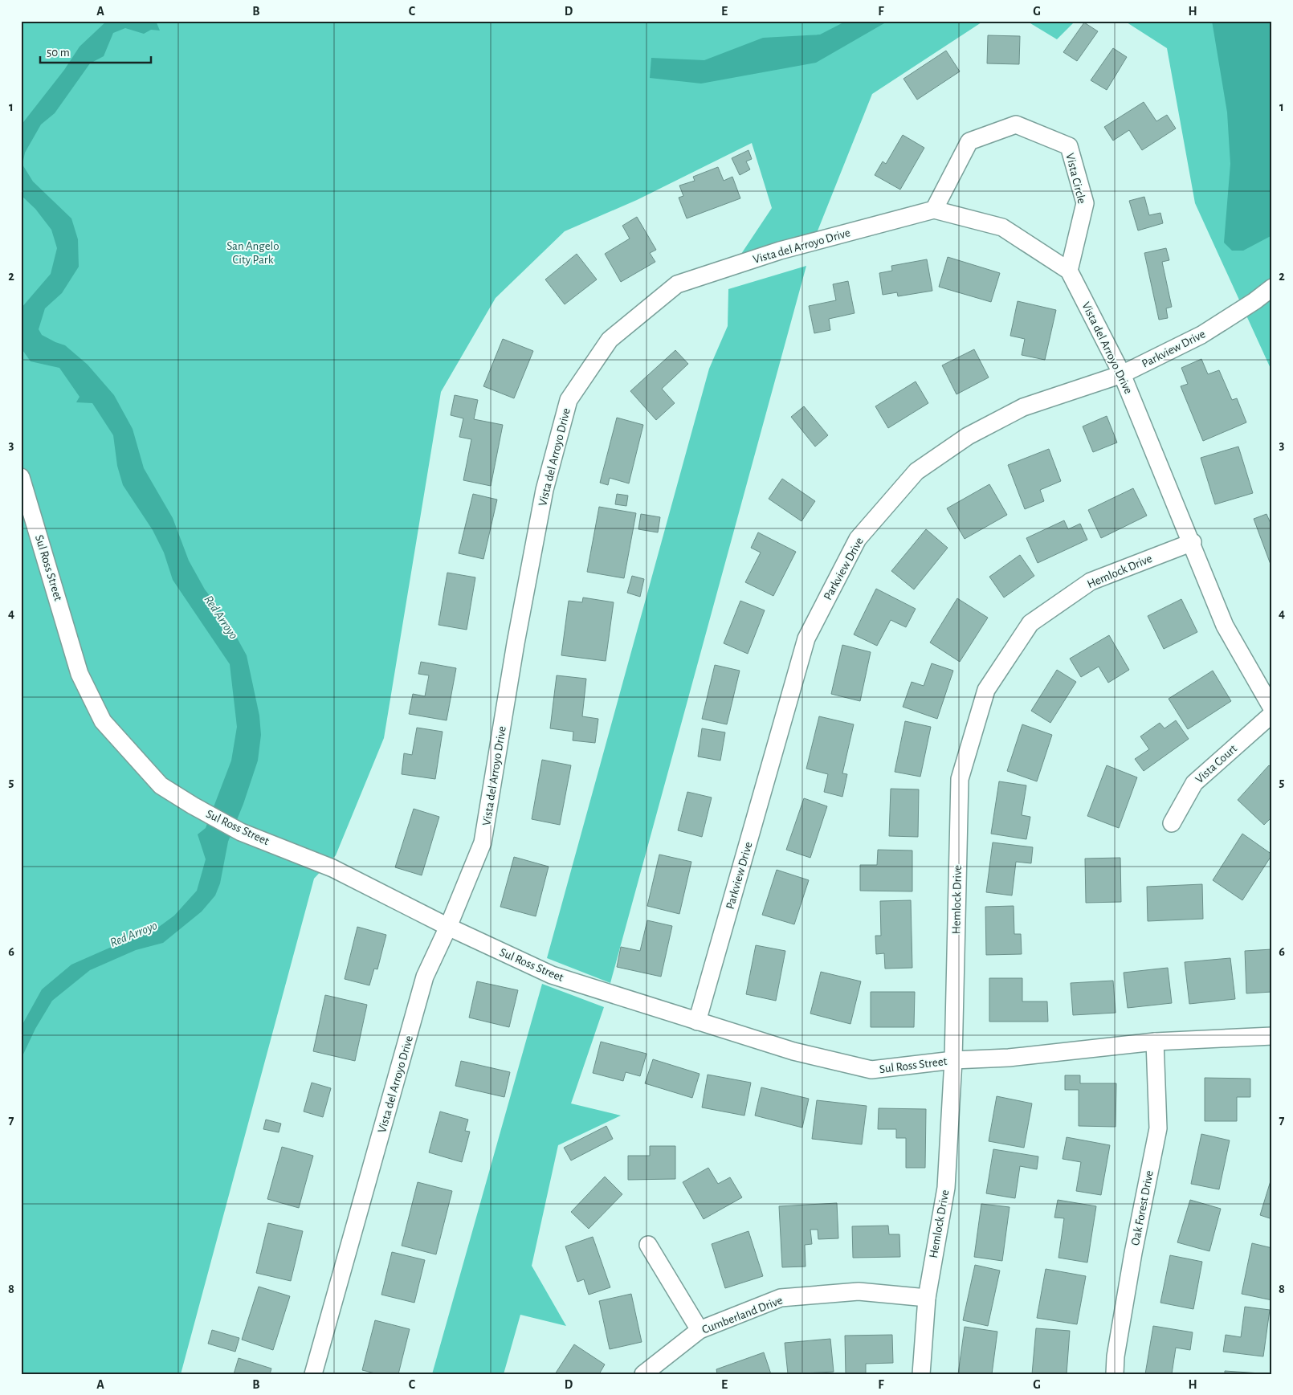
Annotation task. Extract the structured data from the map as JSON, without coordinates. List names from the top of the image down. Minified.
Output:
{"streets":{"street":["Vista Circle","Vista del Arroyo Drive","Parkview Drive","Sul Ross Street","Hemlock Drive","Vista Court","Oak Forest Drive","Cumberland Drive"]},"crossings":[["Vista Circle","Vista del Arroyo Drive"],["Vista del Arroyo Drive","Parkview Drive"],["Vista del Arroyo Drive","Sul Ross Street"],["Vista del Arroyo Drive","Hemlock Drive"],["Parkview Drive","Sul Ross Street"],["Sul Ross Street","Hemlock Drive"],["Sul Ross Street","Oak Forest Drive"],["Hemlock Drive","Cumberland Drive"]],"water":["Red Arroyo"],"parks":["San Angelo City Park"],"scale_bar":"50 m","grid":{"columns":["A","B","C","D","E","F","G","H"],"rows":["1","2","3","4","5","6","7","8"]}}
